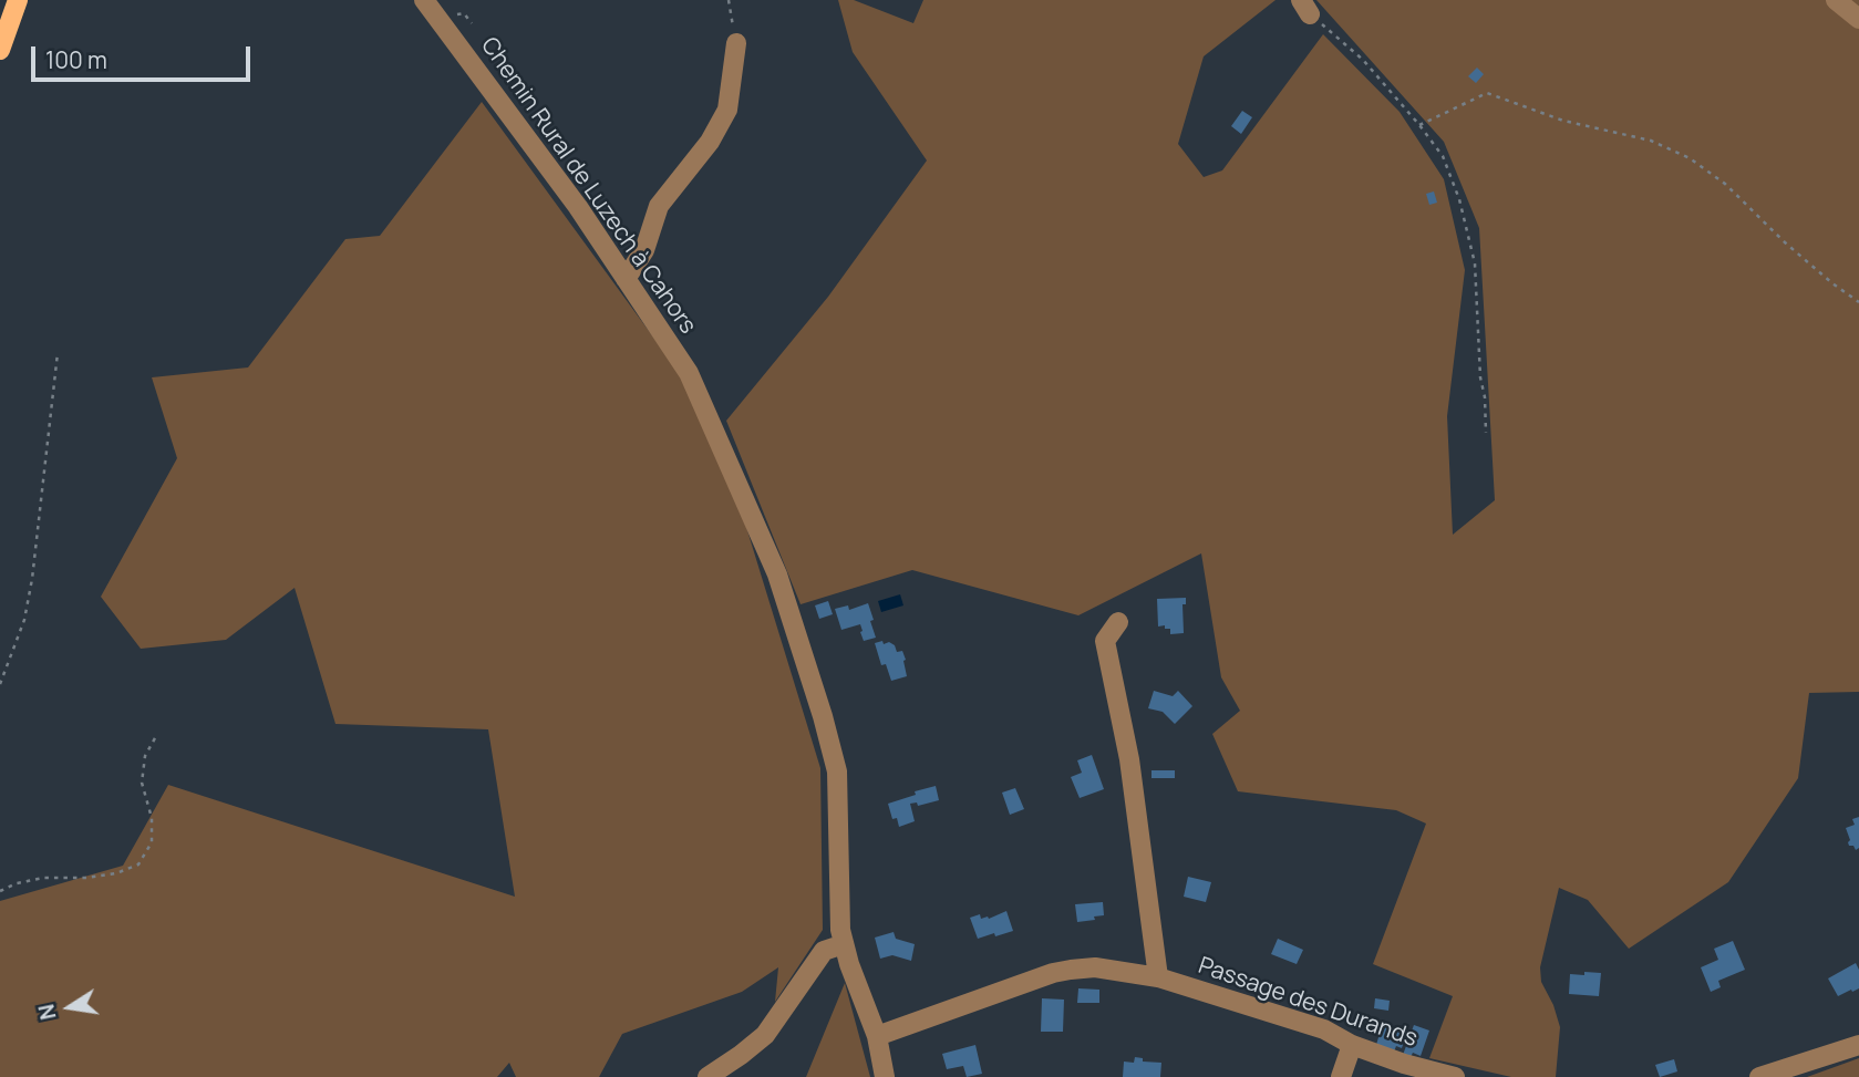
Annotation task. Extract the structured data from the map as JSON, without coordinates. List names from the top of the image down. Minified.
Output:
{"streets":{"street":["Chemin Rural de Luzech à Cahors","Passage des Durands"]},"crossings":[["Chemin Rural de Luzech à Cahors","Passage des Durands"]],"scale_bar":"100 m","north":"left"}
